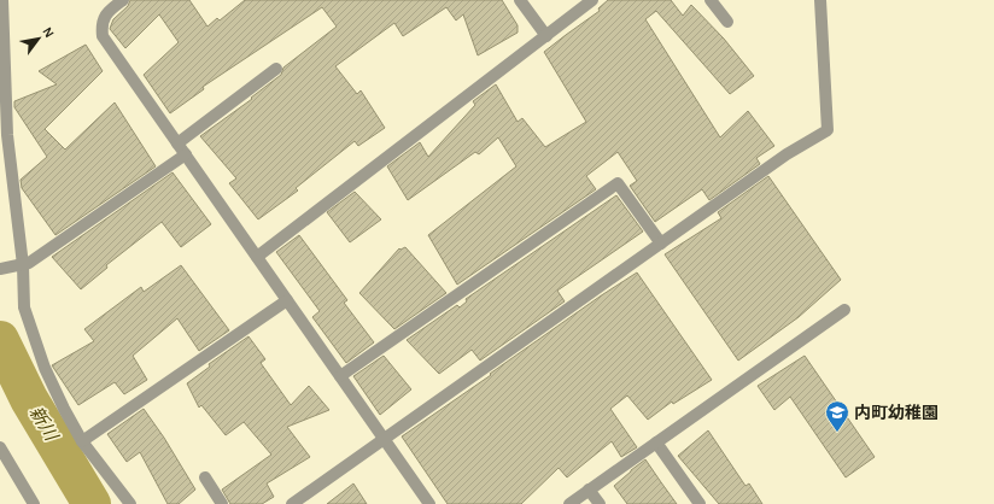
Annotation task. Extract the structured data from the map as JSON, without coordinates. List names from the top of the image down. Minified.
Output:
{"water":["新川"],"places":{"school or university":["内町幼稚園"]},"north":"top right"}
